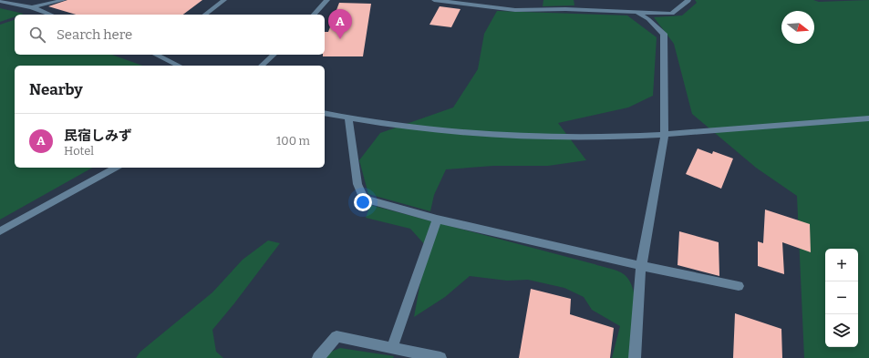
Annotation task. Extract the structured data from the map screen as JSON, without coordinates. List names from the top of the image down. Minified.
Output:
{"north":"right","page":{"pins":"A","search":"Search here","heading":"Nearby","list":[{"mark":"A","name":"民宿しみず","note":"Hotel","value":"100 m"}],"map_buttons":["+","−"]}}
